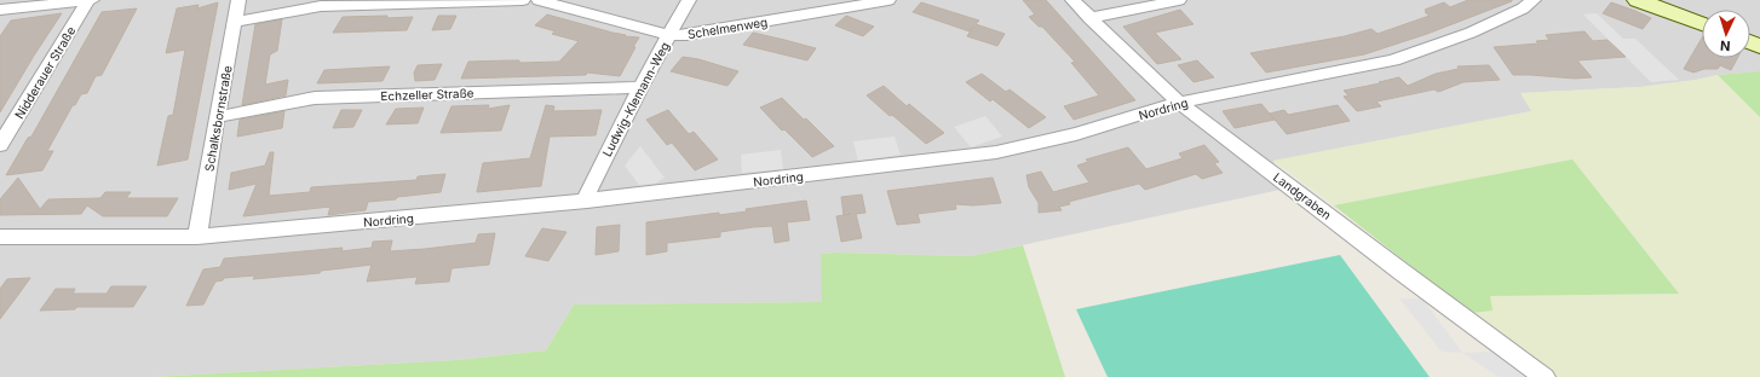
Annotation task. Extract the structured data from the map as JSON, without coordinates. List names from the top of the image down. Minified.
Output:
{"streets":{"street":["Schelmenweg","Nidderauer Straße","Echzeller Straße","Ludwig-Klemann-Weg","Nordring","Schalksbornstraße","Landgraben"]},"crossings":[["Schelmenweg","Ludwig-Klemann-Weg"],["Echzeller Straße","Ludwig-Klemann-Weg"],["Echzeller Straße","Schalksbornstraße"],["Ludwig-Klemann-Weg","Nordring"],["Nordring","Schalksbornstraße"],["Nordring","Landgraben"]],"north":"bottom"}
